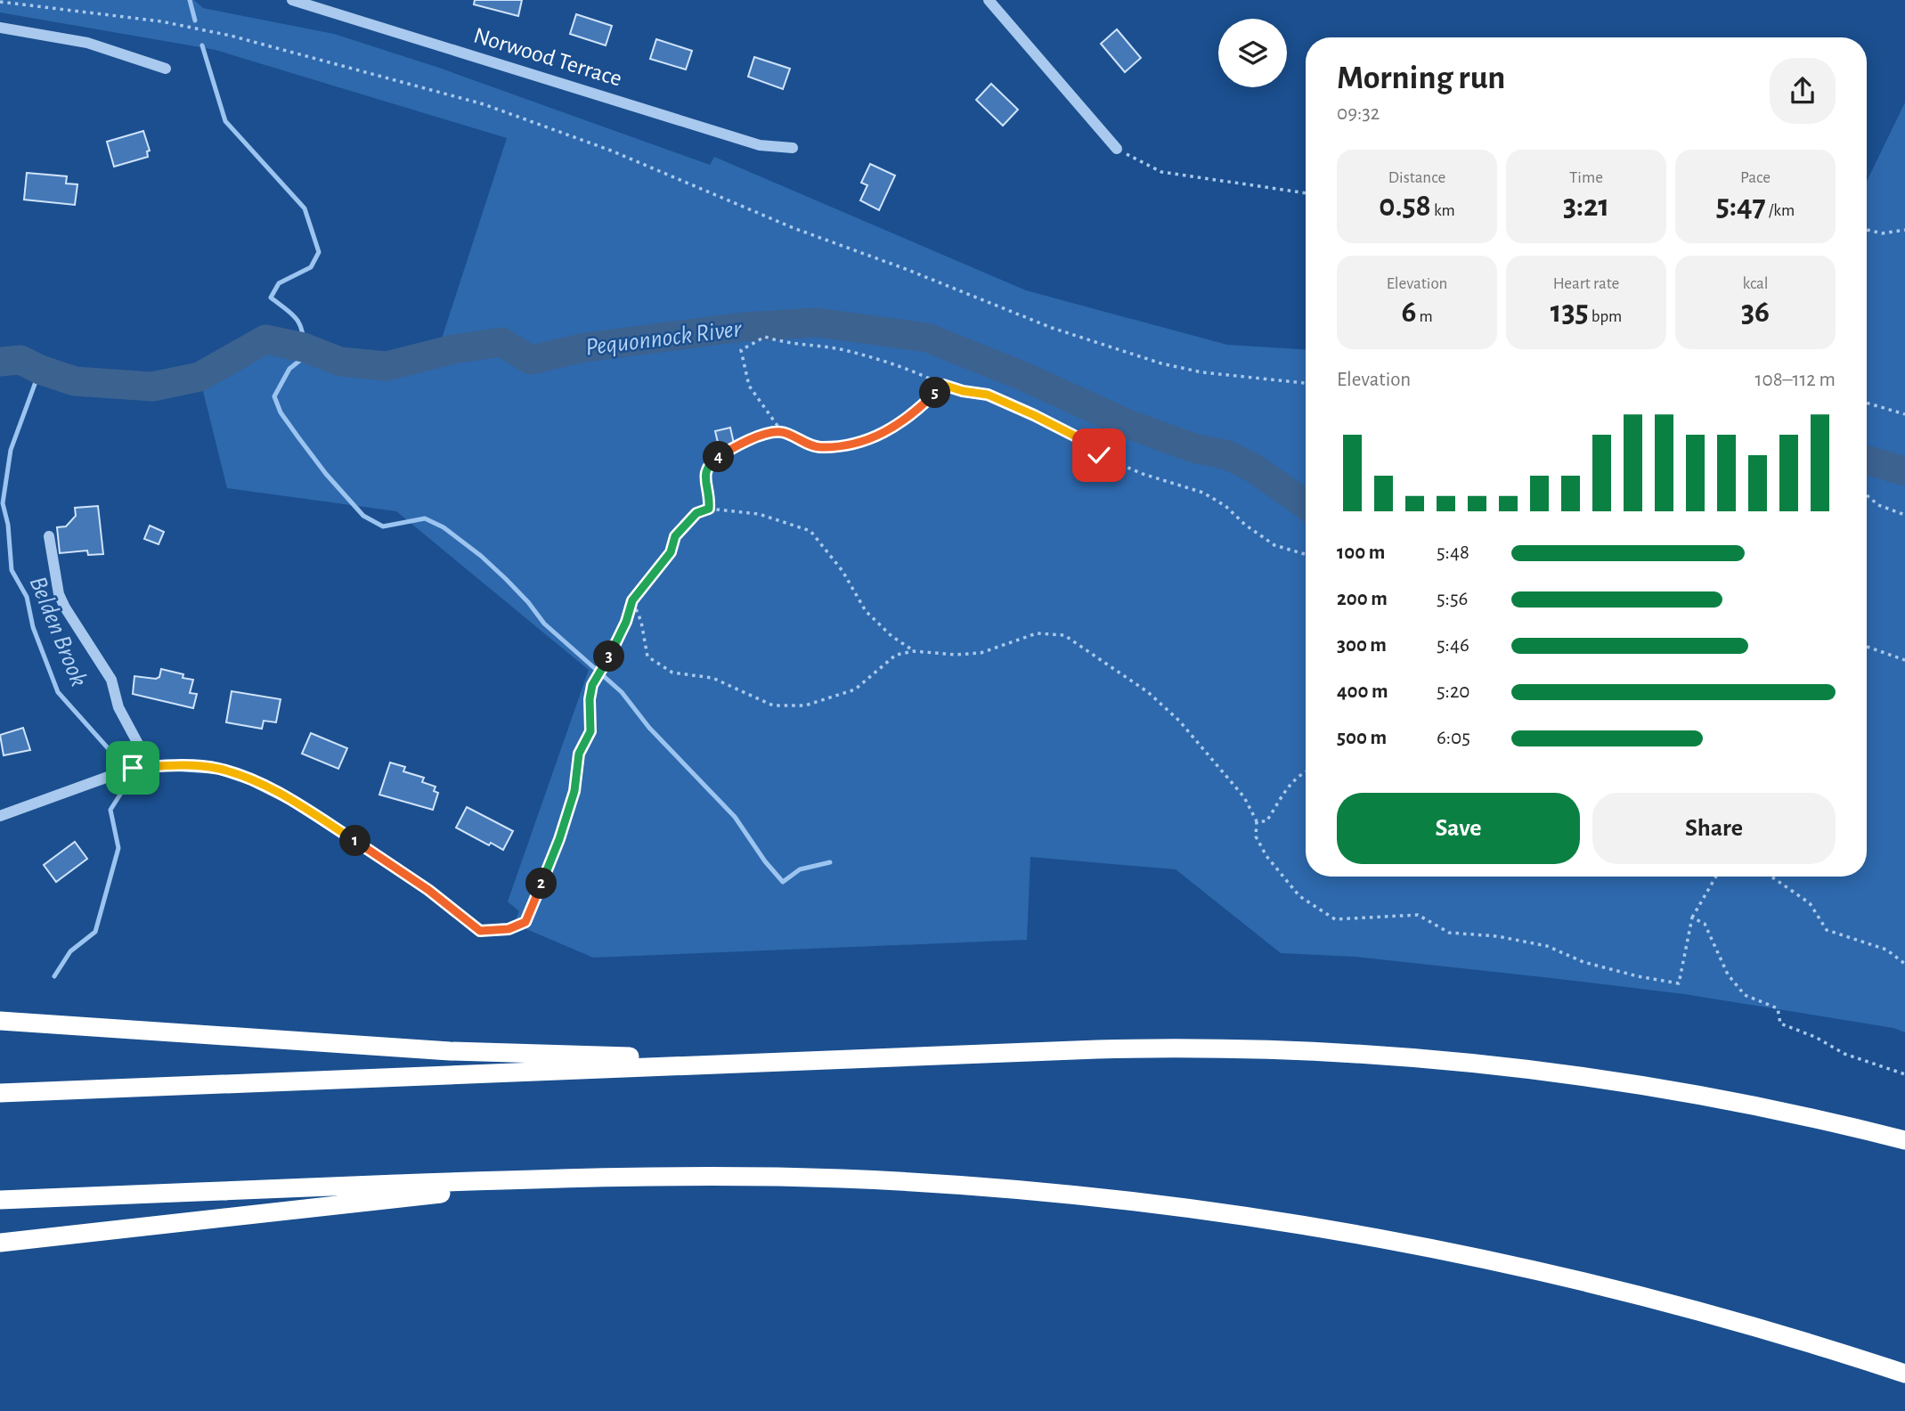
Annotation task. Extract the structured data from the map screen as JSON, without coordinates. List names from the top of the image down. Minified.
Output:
{"streets":{"street":["Norwood Terrace"]},"water":["Pequonnock River","Belden Brook"],"page":{"heading":["Morning run","09:32"],"stats":[["Distance","0.58 km"],["Time","3:21"],["Pace","5:47 /km"],["Elevation","6 m"],["Heart rate","135 bpm"],["kcal","36"]],"chart":["Elevation","108–112 m"],"pins":["5","4","3","1","2"],"list":[{"name":"100 m","note":"5:48"},{"name":"200 m","note":"5:56"},{"name":"300 m","note":"5:46"},{"name":"400 m","note":"5:20"},{"name":"500 m","note":"6:05"}],"buttons":["Save","Share"]}}
